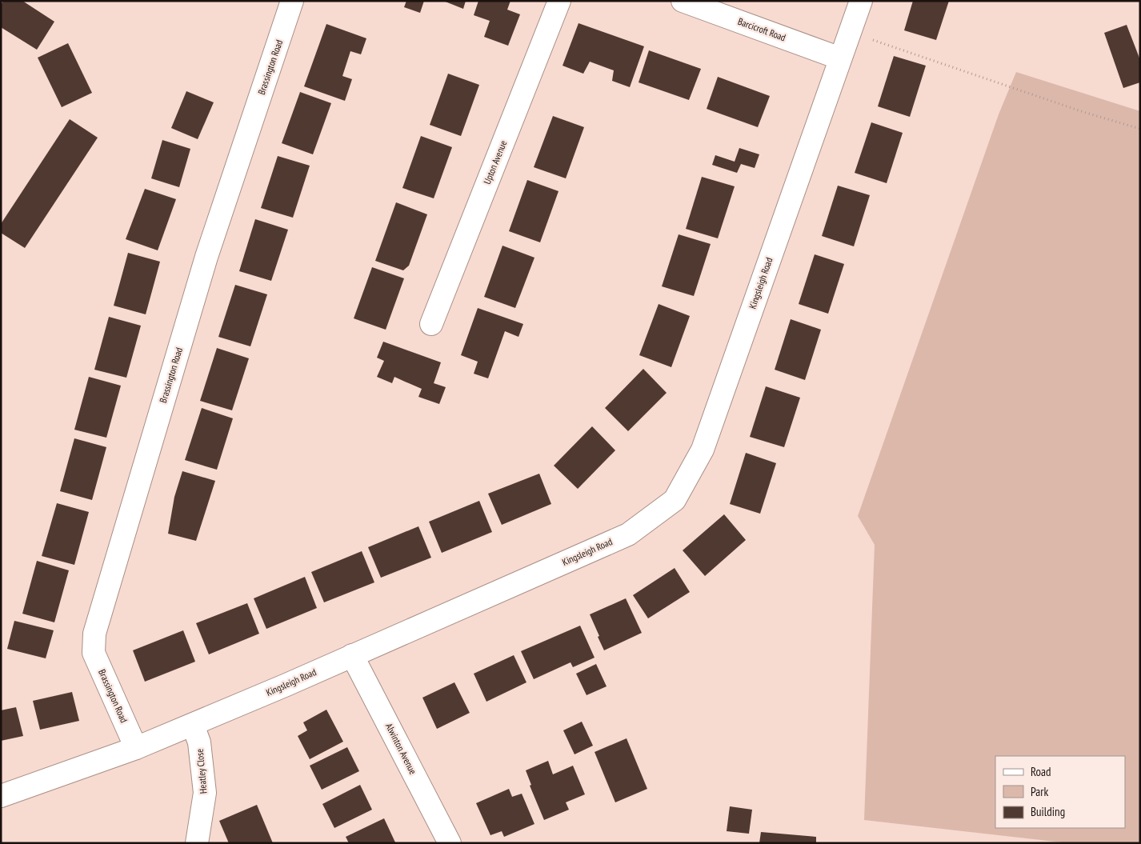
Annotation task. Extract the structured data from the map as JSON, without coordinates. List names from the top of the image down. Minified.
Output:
{"streets":{"street":["Barcicroft Road","Brassington Road","Upton Avenue","Kingsleigh Road","Alwinton Avenue","Heatley Close"]},"crossings":[["Barcicroft Road","Kingsleigh Road"],["Brassington Road","Kingsleigh Road"],["Kingsleigh Road","Alwinton Avenue"],["Kingsleigh Road","Heatley Close"]],"legend":["Road","Park","Building"]}
